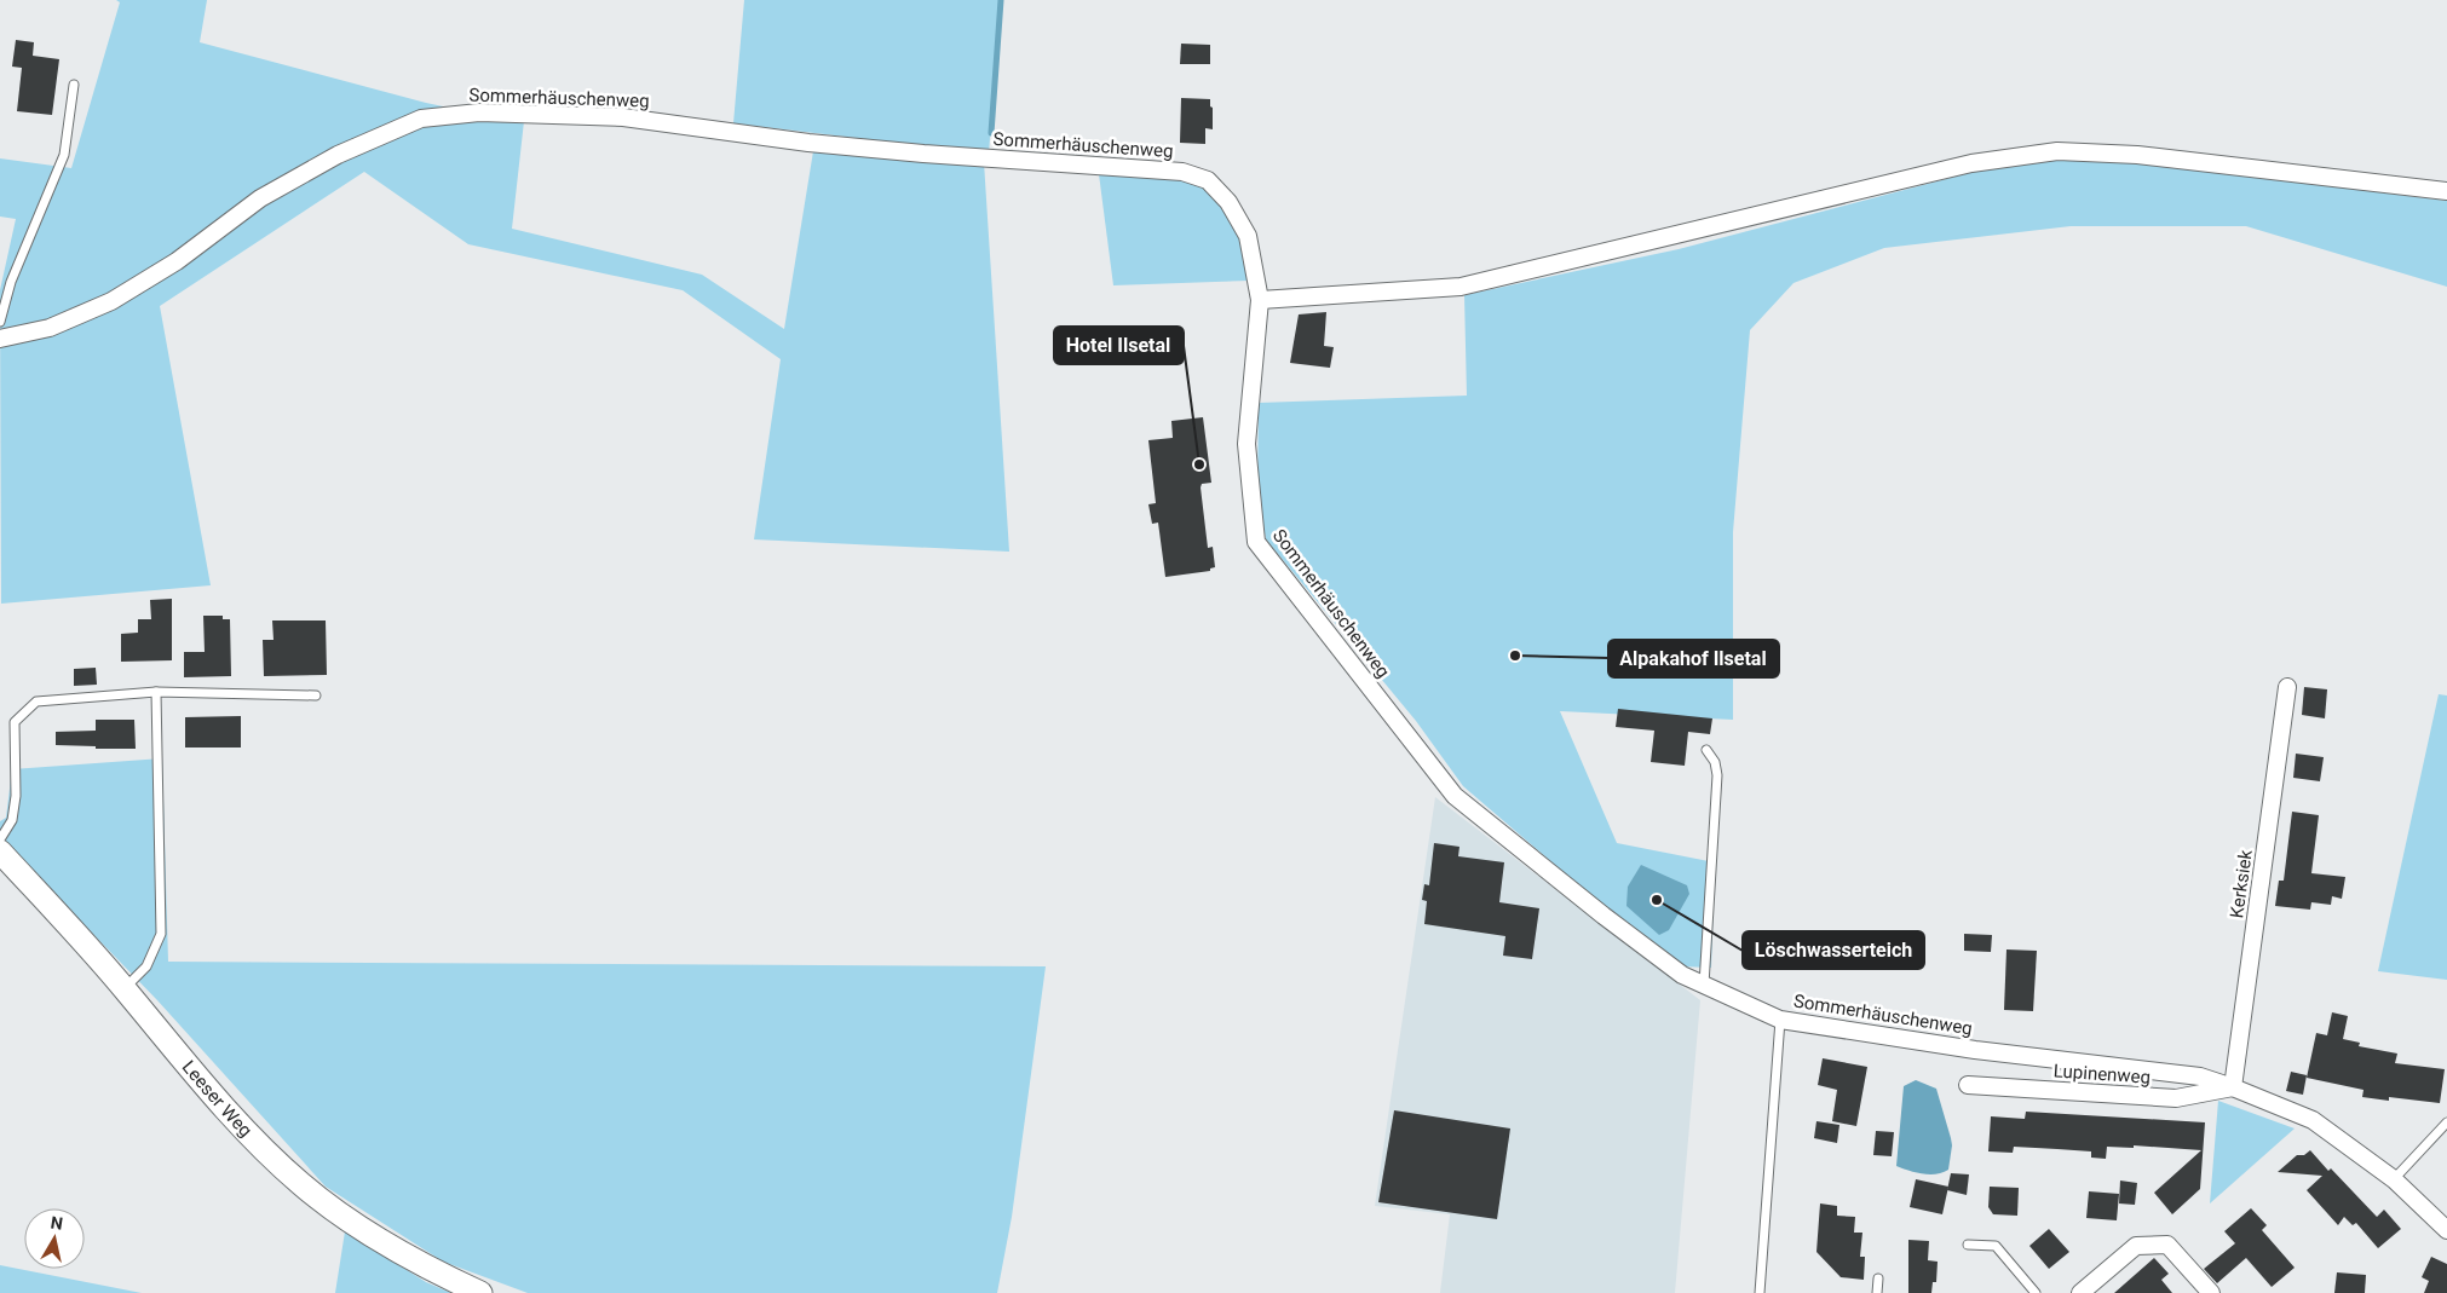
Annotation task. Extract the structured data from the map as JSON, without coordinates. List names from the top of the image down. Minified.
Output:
{"streets":{"street":["Sommerhäuschenweg","Kerksiek","Lupinenweg","Leeser Weg"]},"crossings":[["Sommerhäuschenweg","Kerksiek"],["Sommerhäuschenweg","Lupinenweg"],["Kerksiek","Lupinenweg"]],"places":["Hotel Ilsetal","Alpakahof Ilsetal","Löschwasserteich"],"north":"top"}
